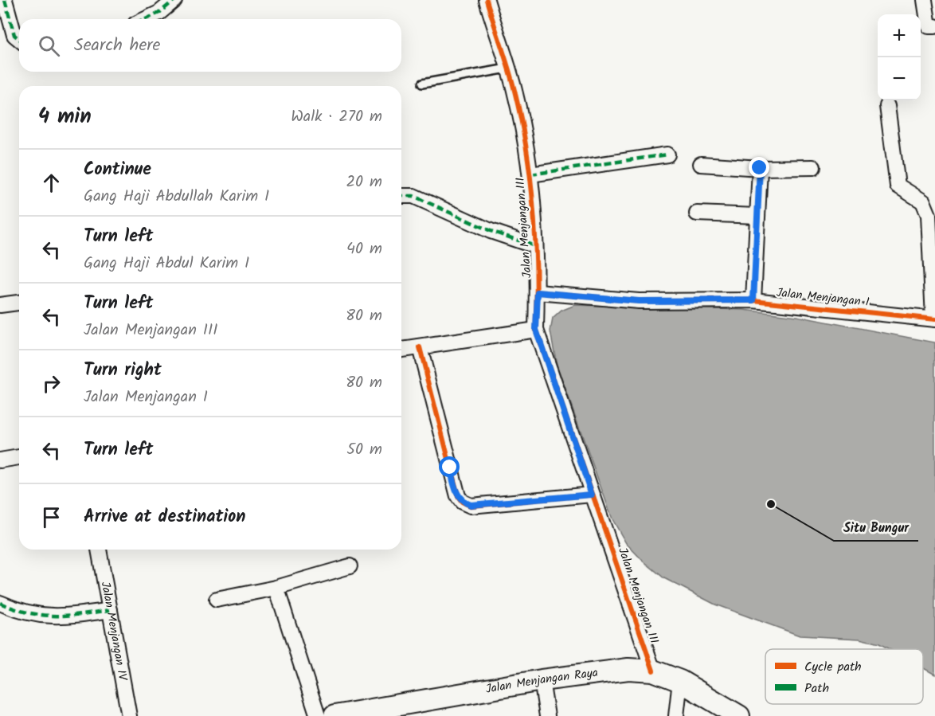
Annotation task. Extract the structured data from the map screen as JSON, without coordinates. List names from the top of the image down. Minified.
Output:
{"streets":{"main road":["Jalan Menjangan Raya"],"street":["Jalan Menjangan III","Jalan Menjangan I","Jalan Menjangan IV"]},"crossings":[["Jalan Menjangan III","Jalan Menjangan I"],["Jalan Menjangan III","Jalan Menjangan Raya"]],"places":["Situ Bungur"],"legend":["Cycle path","Path"],"page":{"map_buttons":["+","−"],"search":"Search here","heading":["4 min","Walk · 270 m"],"list":[["Continue","Gang Haji Abdullah Karim I","20 m"],["Turn left","Gang Haji Abdul Karim I","40 m"],["Turn left","Jalan Menjangan III","80 m"],["Turn right","Jalan Menjangan I","80 m"],["Turn left","50 m"],"Arrive at destination"]}}
